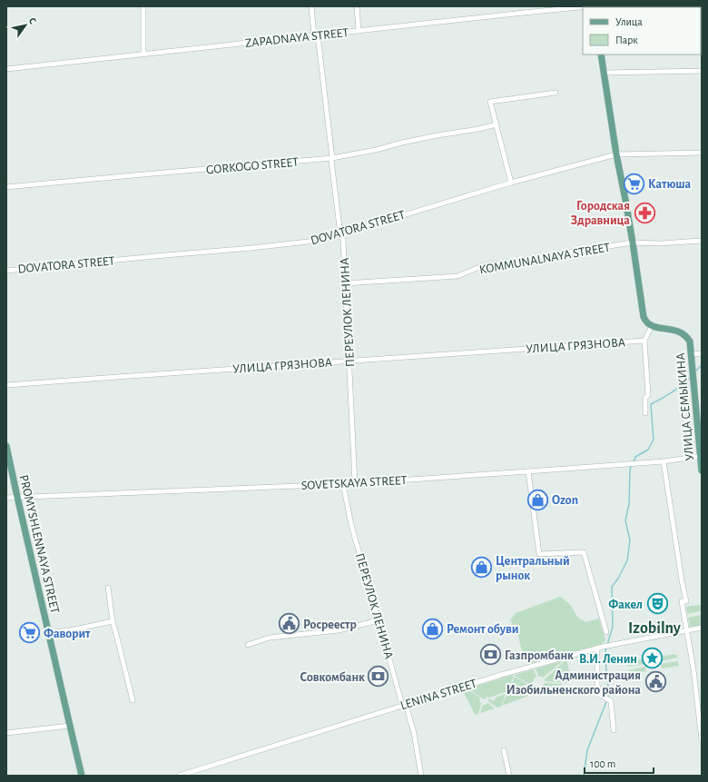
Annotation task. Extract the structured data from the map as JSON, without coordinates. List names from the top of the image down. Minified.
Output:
{"streets":{"main road":["УЛИЦА СЕМЫКИНА","PROMYSHLENNAYA STREET"],"street":["ZAPADNAYA STREET","GORKOGO STREET","DOVATORA STREET","KOMMUNALNAYA STREET","ПЕРЕУЛОК ЛЕНИНА","УЛИЦА ГРЯЗНОВА","SOVETSKAYA STREET","LENINA STREET"]},"crossings":[["ZAPADNAYA STREET","ПЕРЕУЛОК ЛЕНИНА"],["GORKOGO STREET","ПЕРЕУЛОК ЛЕНИНА"],["DOVATORA STREET","ПЕРЕУЛОК ЛЕНИНА"],["KOMMUNALNAYA STREET","ПЕРЕУЛОК ЛЕНИНА"],["ПЕРЕУЛОК ЛЕНИНА","УЛИЦА ГРЯЗНОВА"],["ПЕРЕУЛОК ЛЕНИНА","SOVETSKAYA STREET"],["ПЕРЕУЛОК ЛЕНИНА","LENINA STREET"],["УЛИЦА СЕМЫКИНА","SOVETSKAYA STREET"],["SOVETSKAYA STREET","PROMYSHLENNAYA STREET"]],"districts":["Izobilny"],"places":{"supermarket":["Катюша","Фаворит"],"pharmacy":["Городская Здравница"],"shop":["Ozon","Центральный рынок","Ремонт обуви"],"theatre":["Факел"],"public building":["Росреестр","Администрация Изобильненского района"],"bank":["Газпромбанк","Совкомбанк"],"place":["В.И. Ленин"]},"legend":["Улица","Парк"],"scale_bar":"100 m","north":"top right"}
